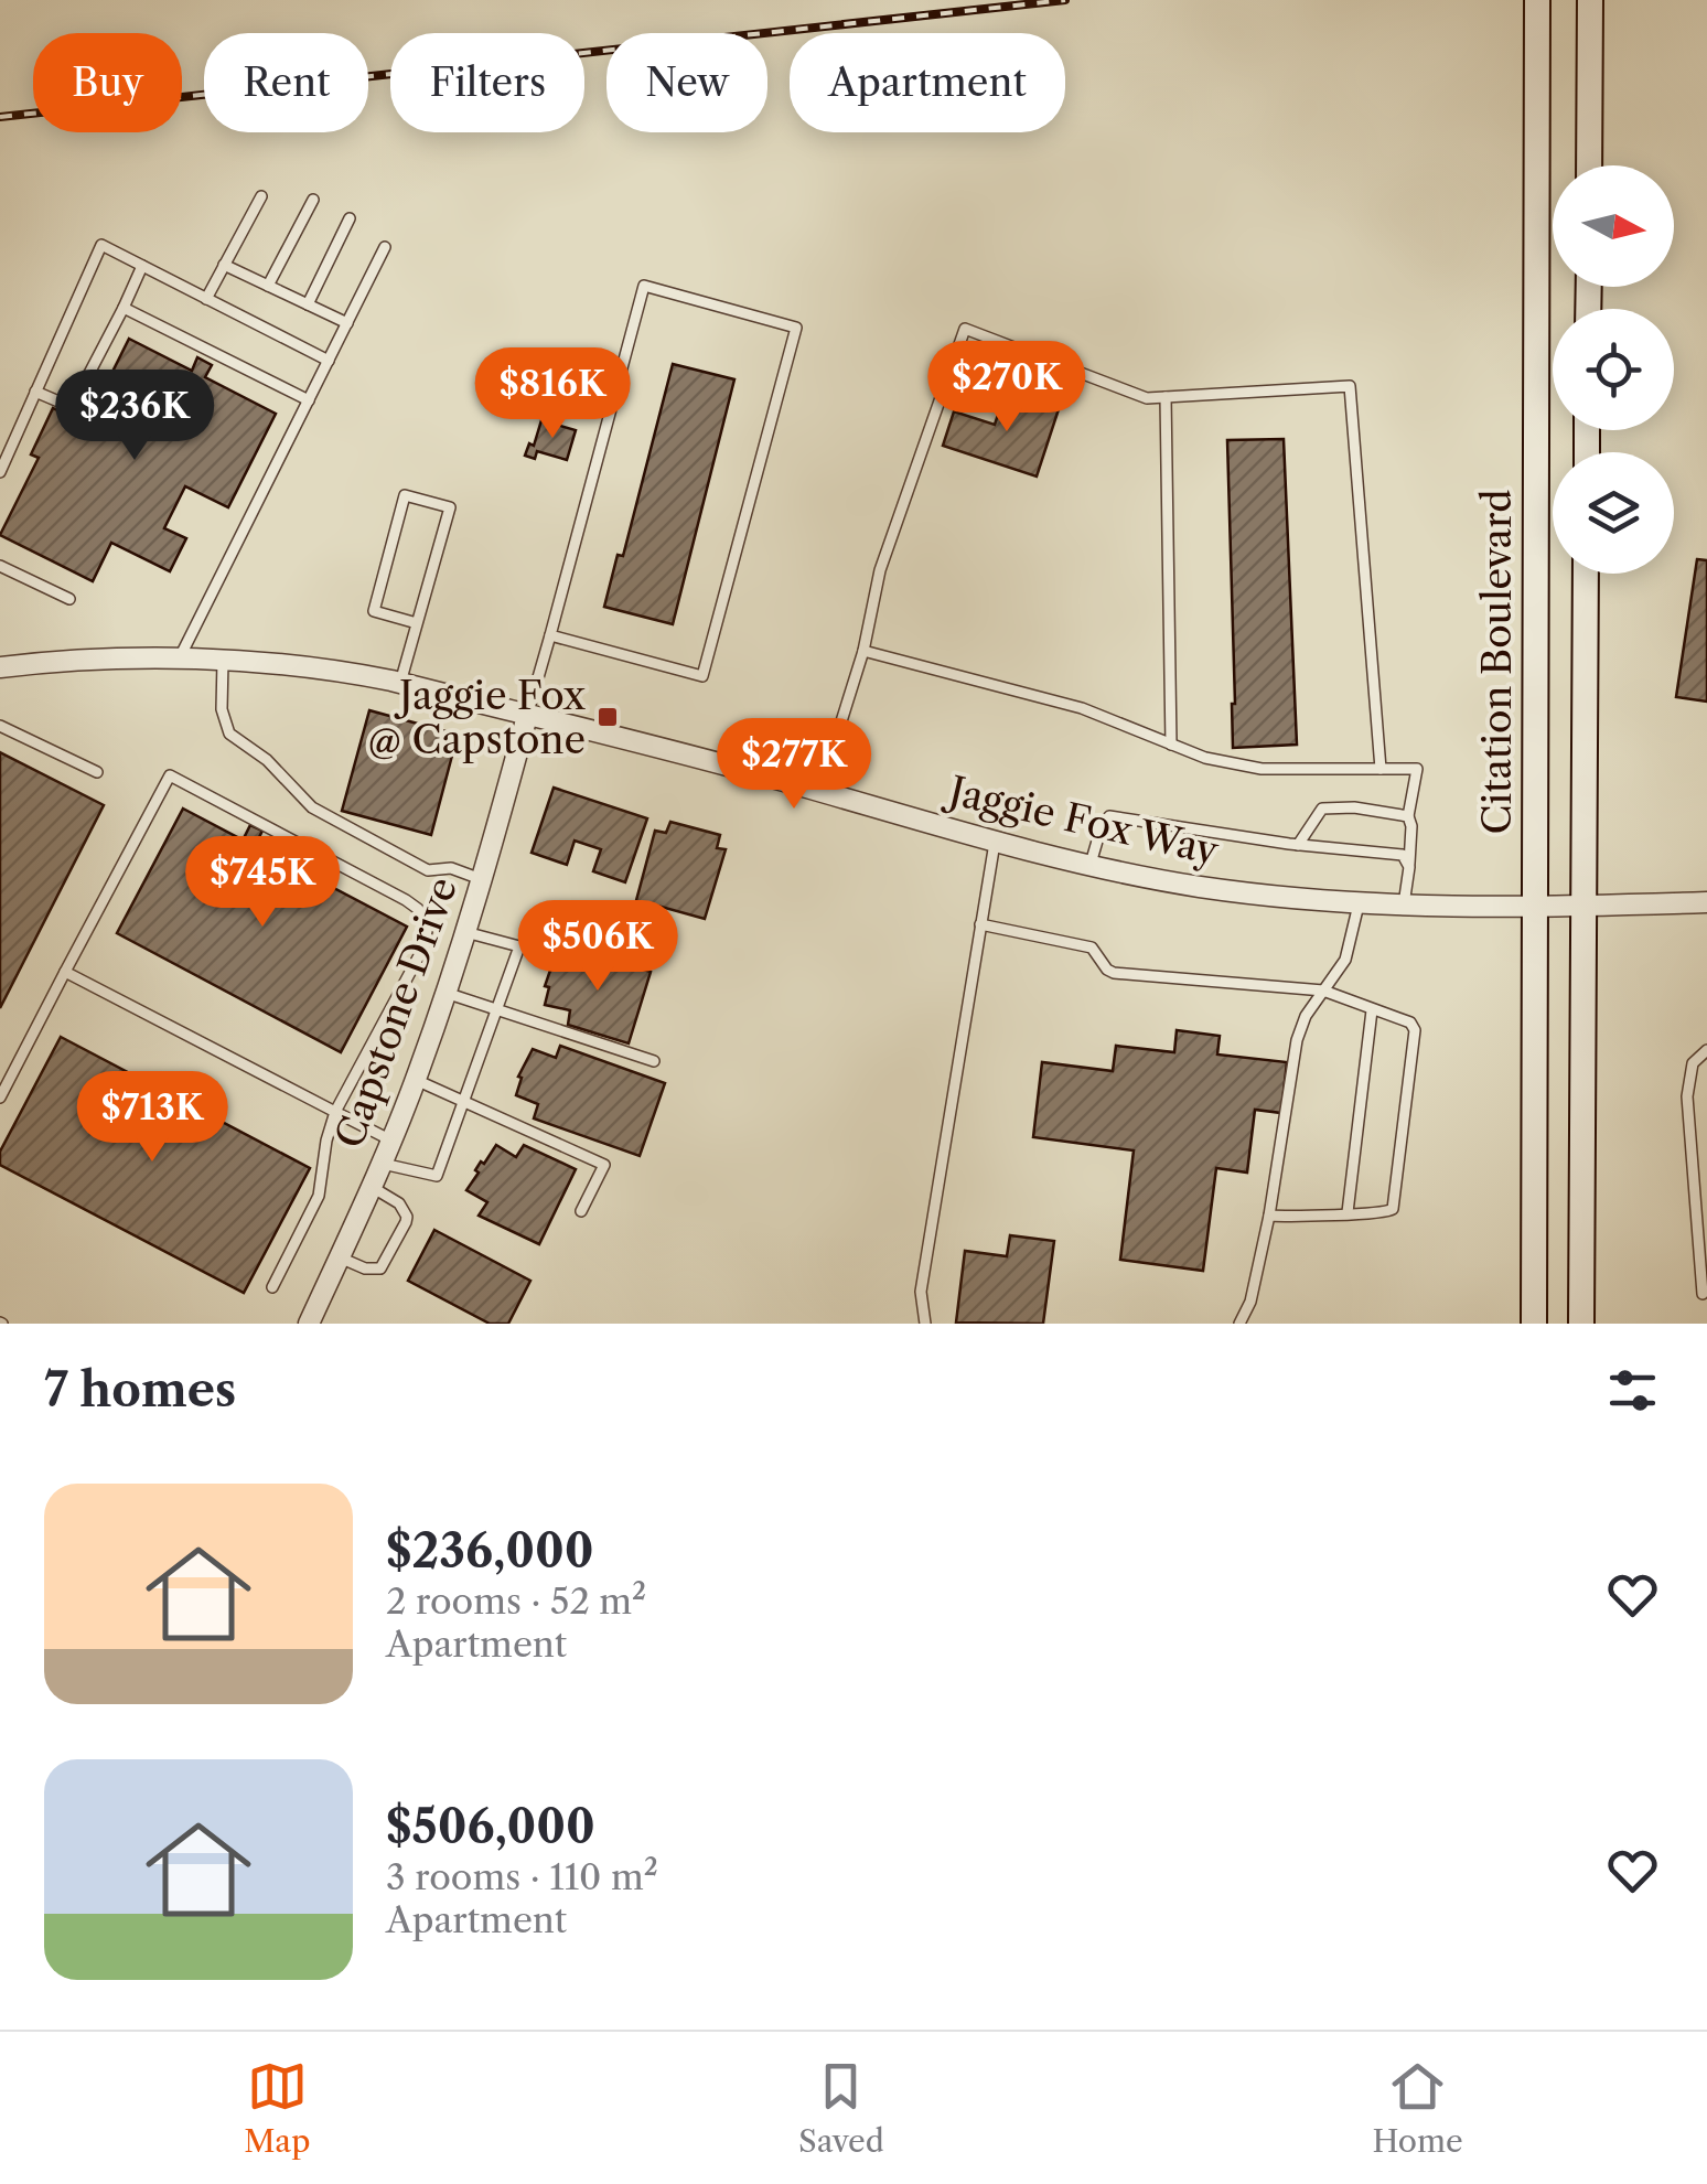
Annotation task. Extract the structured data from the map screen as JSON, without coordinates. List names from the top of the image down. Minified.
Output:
{"streets":{"main road":["Citation Boulevard"],"street":["Jaggie Fox Way","Capstone Drive"]},"crossings":[["Citation Boulevard","Jaggie Fox Way"],["Jaggie Fox Way","Capstone Drive"]],"places":{"transit":["Jaggie Fox @ Capstone"]},"north":"right","page":{"chip":["Buy","Rent","Filters","New","Apartment"],"price":["$270K","$816K","$236K","$277K","$745K","$506K","$713K"],"heading":"7 homes","list":[{"name":"$236,000","note":"2 rooms · 52 m² · Apartment"},{"name":"$506,000","note":"3 rooms · 110 m² · Apartment"}],"tabs":["Map","Saved","Home"]}}
